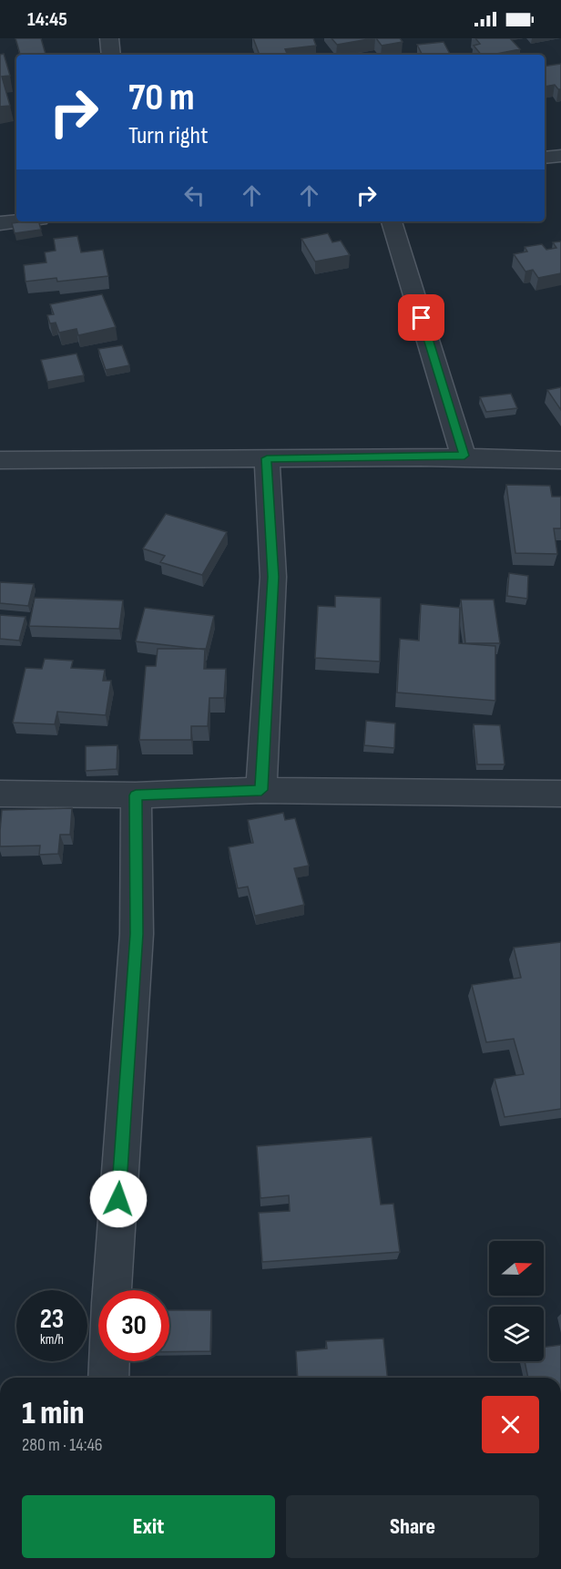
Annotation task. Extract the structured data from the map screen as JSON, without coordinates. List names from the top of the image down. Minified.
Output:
{"north":"right","page":{"status":"14:45","turn":["70 m","Turn right"],"speed":"23 km/h","limit":"30","heading":["1 min","280 m · 14:46"],"buttons":["Exit","Share"]}}
